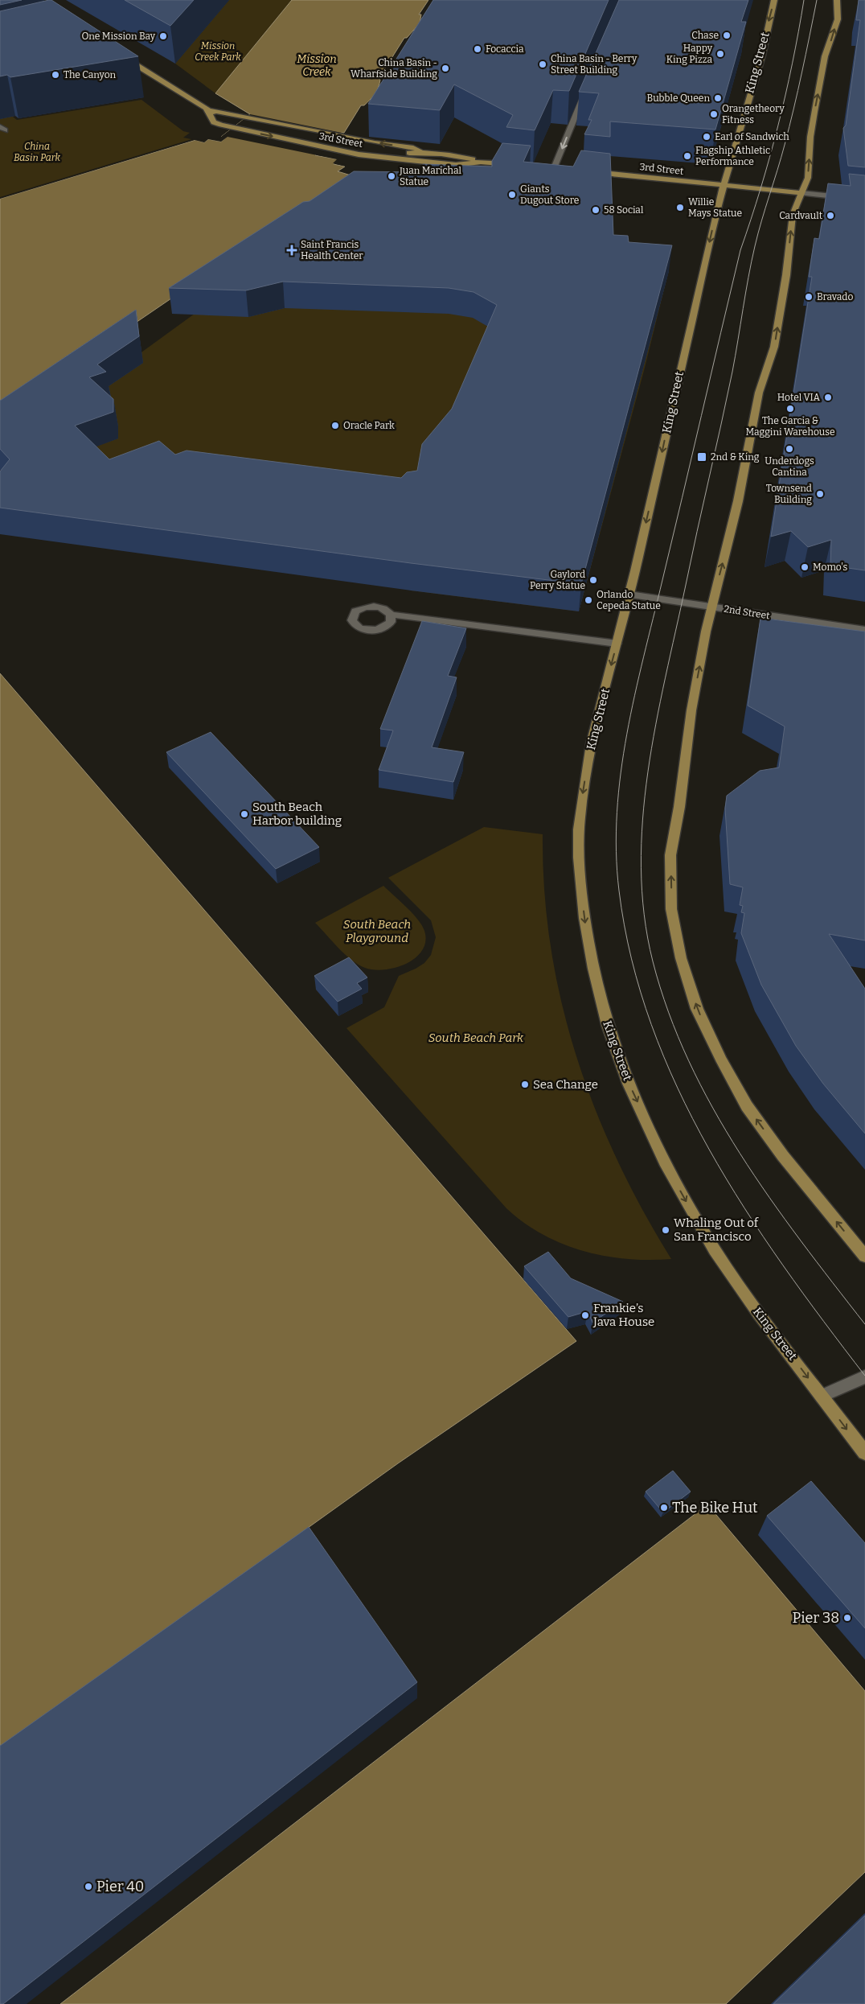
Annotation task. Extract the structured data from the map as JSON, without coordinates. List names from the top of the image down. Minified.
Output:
{"streets":{"main road":["King Street","3rd Street"],"street":["2nd Street"]},"crossings":[["King Street","3rd Street"],["King Street","2nd Street"]],"water":["Mission Creek"],"parks":["Mission Creek Park","China Basin Park","South Beach Playground","South Beach Park"],"places":{"other":["Chase","One Mission Bay","Focaccia","Happy King Pizza","China Basin - Berry Street Building","China Basin - Wharfside Building","The Canyon","Bubble Queen","Orangetheory Fitness","Earl of Sandwich","Flagship Athletic Performance","Juan Marichal Statue","Giants Dugout Store","Willie Mays Statue","58 Social","Cardvault","Bravado","Hotel VIA","The Garcia & Maggini Warehouse","Oracle Park","Underdogs Cantina","Townsend Building","Momo's","Gaylord Perry Statue","Orlando Cepeda Statue","South Beach Harbor building","Sea Change","Whaling Out of San Francisco","Frankie’s Java House","The Bike Hut","Pier 38","Pier 40"],"health":["Saint Francis Health Center"],"transit":["2nd & King"]}}
